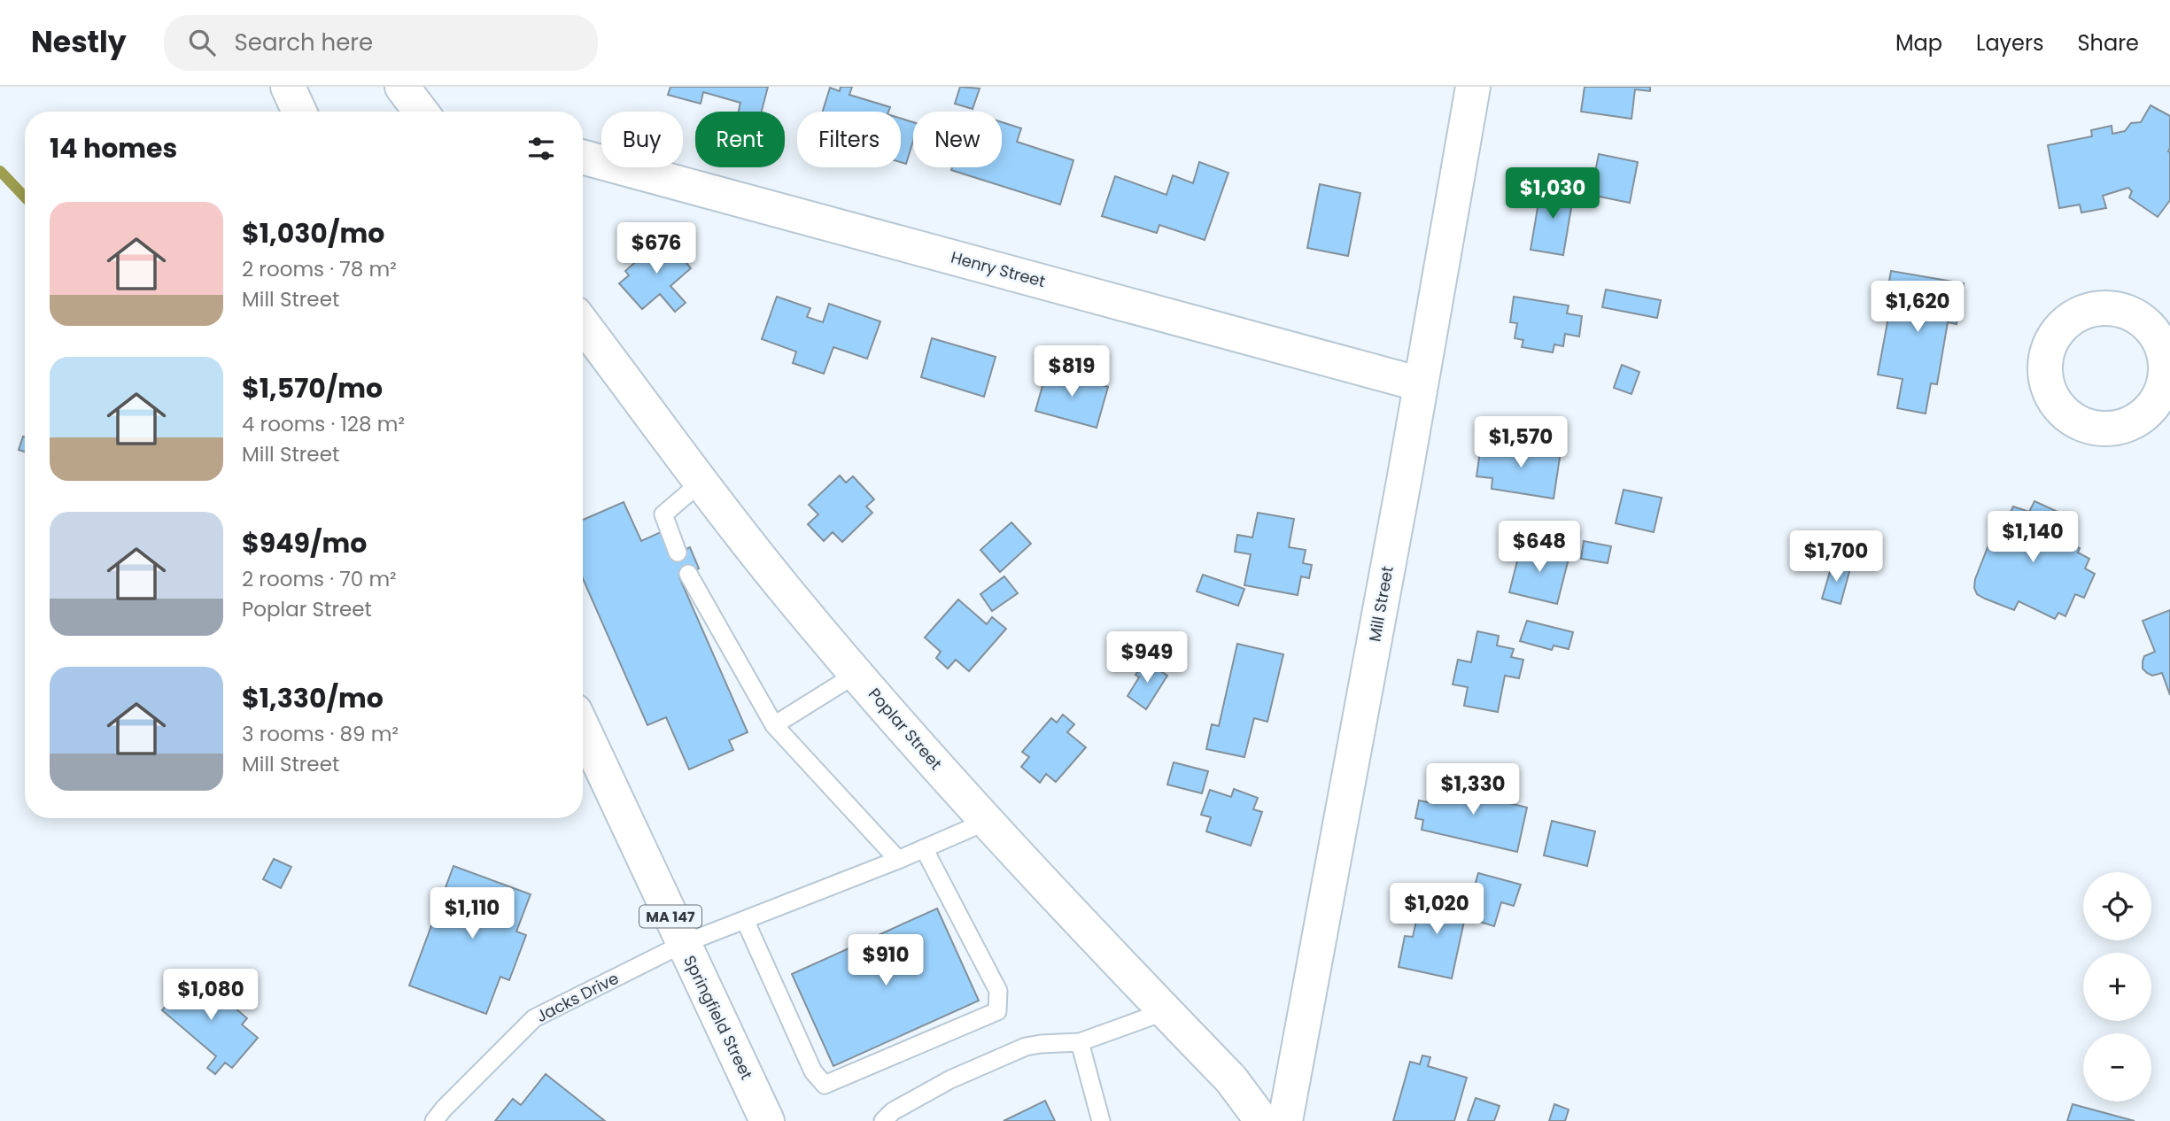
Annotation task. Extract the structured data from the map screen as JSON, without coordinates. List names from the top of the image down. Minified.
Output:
{"streets":{"street":["Henry Street","Mill Street","Poplar Street","MA 147","Springfield Street"],"lane":["Jacks Drive"]},"crossings":[["Henry Street","Mill Street"],["Poplar Street","Jacks Drive"],["Jacks Drive","Springfield Street"]],"page":{"header":"Nestly","search":"Search here","nav":["Map","Layers","Share"],"chip":["Buy","Rent","Filters","New"],"heading":"14 homes","price":["$1,030","$676","$1,620","$819","$1,570","$1,140","$648","$1,700","$949","$1,330","$1,020","$1,110","$910","$1,080"],"list":[{"name":"$1,030/mo","note":"2 rooms · 78 m² · Mill Street"},{"name":"$1,570/mo","note":"4 rooms · 128 m² · Mill Street"},{"name":"$949/mo","note":"2 rooms · 70 m² · Poplar Street"},{"name":"$1,330/mo","note":"3 rooms · 89 m² · Mill Street"}],"map_buttons":["+","−"]}}
